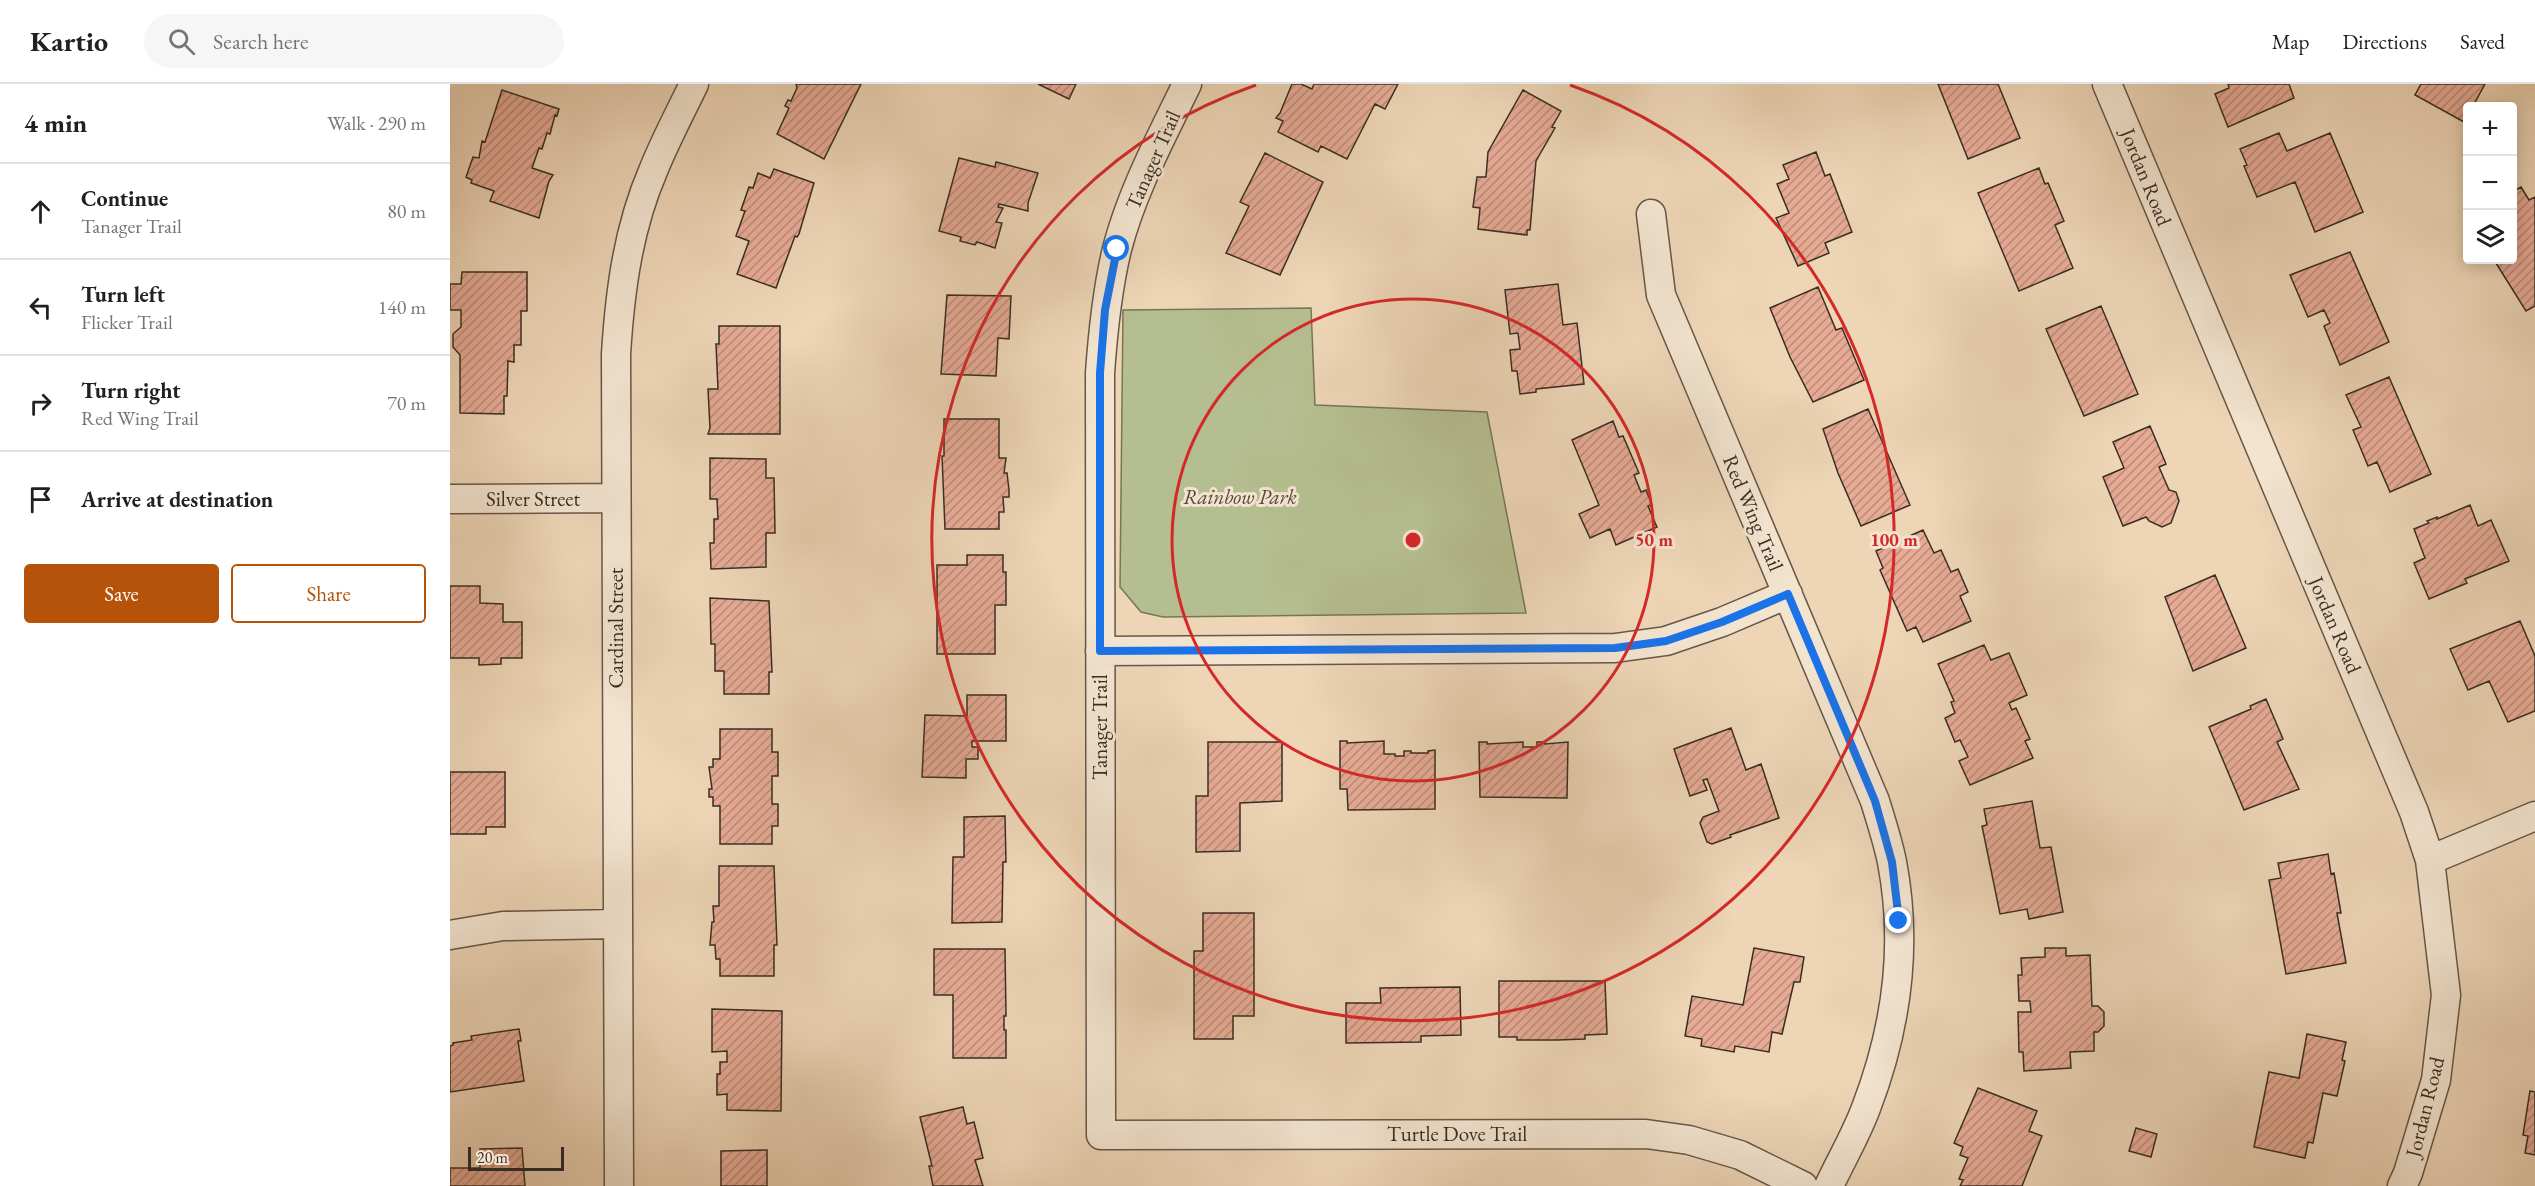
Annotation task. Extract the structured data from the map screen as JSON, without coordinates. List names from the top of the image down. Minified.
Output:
{"streets":{"street":["Tanager Trail","Jordan Road","Silver Street","Red Wing Trail","Cardinal Street","Turtle Dove Trail"]},"crossings":[["Tanager Trail","Turtle Dove Trail"],["Silver Street","Cardinal Street"]],"parks":["Rainbow Park"],"scale_bar":"20 m","page":{"header":"Kartio","search":"Search here","nav":["Map","Directions","Saved"],"heading":["4 min","Walk · 290 m"],"map_buttons":["+","−"],"list":[["Continue","Tanager Trail","80 m"],["Turn left","Flicker Trail","140 m"],["Turn right","Red Wing Trail","70 m"],"Arrive at destination"],"buttons":["Save","Share"],"scale":"20 m"},"rings":["50 m","100 m"]}
